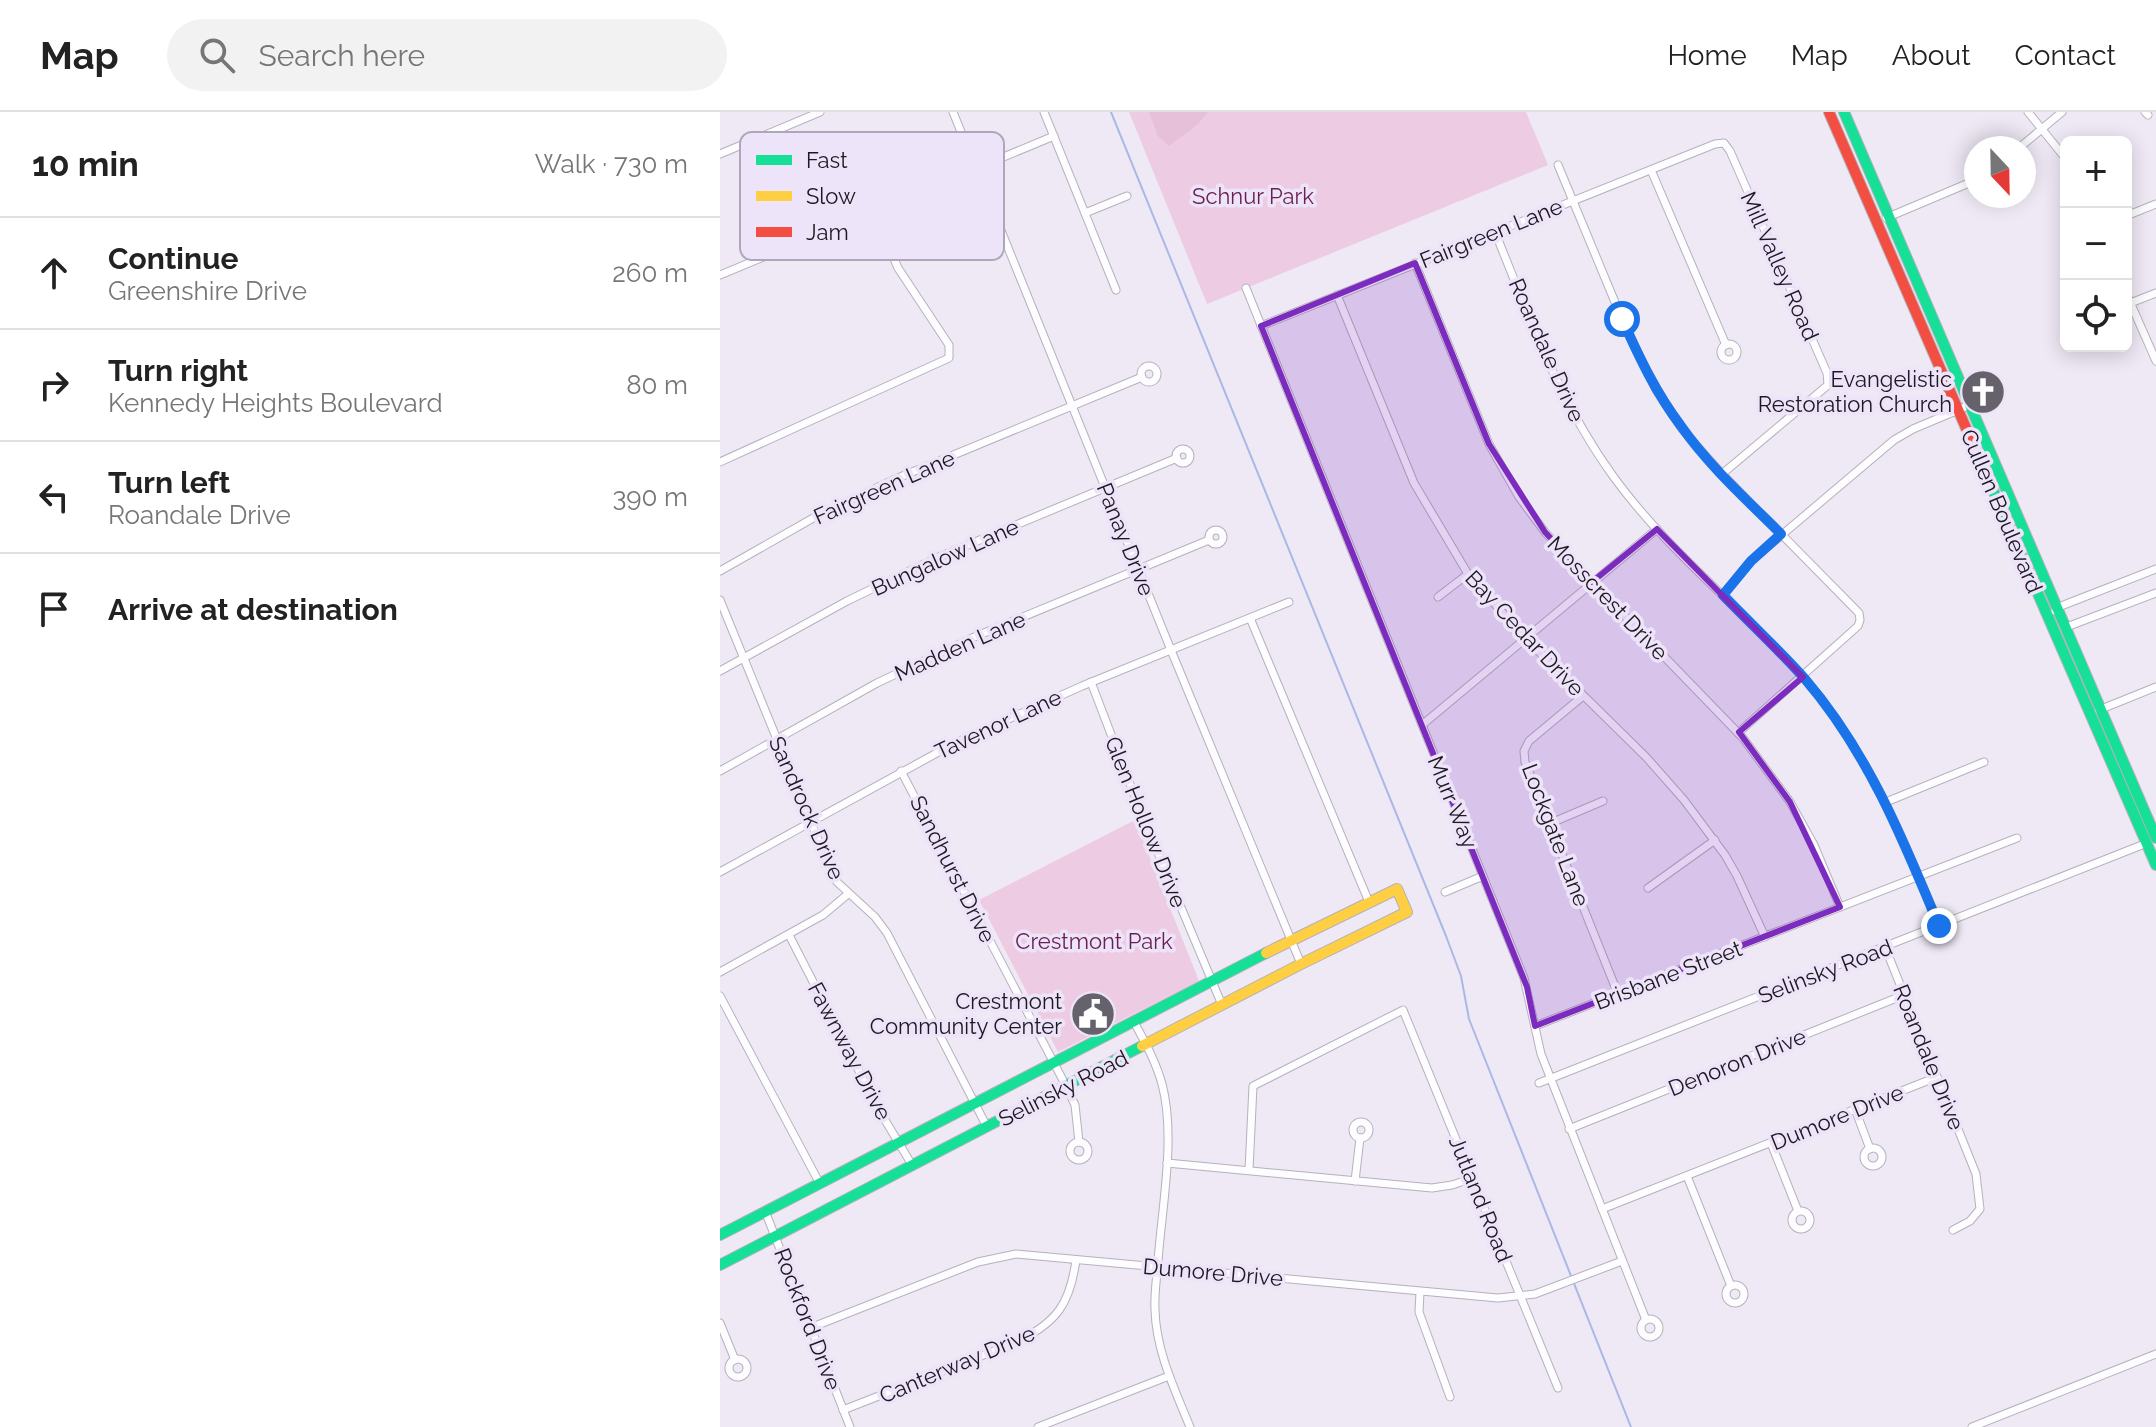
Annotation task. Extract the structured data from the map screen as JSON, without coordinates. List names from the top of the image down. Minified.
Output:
{"streets":{"street":["Fairgreen Lane","Mill Valley Road","Roandale Drive","Cullen Boulevard","Panay Drive","Bungalow Lane","Mosscrest Drive","Bay Cedar Drive","Madden Lane","Tavenor Lane","Murr Way","Sandrock Drive","Glen Hollow Drive","Lockgate Lane","Sandhurst Drive","Selinsky Road","Brisbane Street","Fawnway Drive","Denoron Drive","Dumore Drive","Jutland Road","Rockford Drive","Canterway Drive"]},"crossings":[["Fairgreen Lane","Mill Valley Road"],["Fairgreen Lane","Roandale Drive"],["Fairgreen Lane","Panay Drive"],["Fairgreen Lane","Mosscrest Drive"],["Fairgreen Lane","Bay Cedar Drive"],["Fairgreen Lane","Murr Way"],["Roandale Drive","Selinsky Road"],["Roandale Drive","Brisbane Street"],["Roandale Drive","Denoron Drive"],["Roandale Drive","Dumore Drive"],["Cullen Boulevard","Selinsky Road"],["Panay Drive","Bungalow Lane"],["Panay Drive","Madden Lane"],["Panay Drive","Tavenor Lane"],["Panay Drive","Selinsky Road"],["Bungalow Lane","Sandrock Drive"],["Mosscrest Drive","Brisbane Street"],["Bay Cedar Drive","Lockgate Lane"],["Bay Cedar Drive","Brisbane Street"],["Madden Lane","Sandrock Drive"],["Tavenor Lane","Sandrock Drive"],["Tavenor Lane","Glen Hollow Drive"],["Tavenor Lane","Sandhurst Drive"],["Murr Way","Selinsky Road"],["Murr Way","Brisbane Street"],["Murr Way","Denoron Drive"],["Murr Way","Dumore Drive"],["Sandrock Drive","Selinsky Road"],["Glen Hollow Drive","Selinsky Road"],["Lockgate Lane","Brisbane Street"],["Sandhurst Drive","Selinsky Road"],["Selinsky Road","Fawnway Drive"],["Selinsky Road","Rockford Drive"],["Dumore Drive","Jutland Road"],["Dumore Drive","Rockford Drive"],["Dumore Drive","Canterway Drive"],["Rockford Drive","Canterway Drive"]],"parks":["Schnur Park","Crestmont Park"],"places":{"church":["Evangelistic Restoration Church"],"public building":["Crestmont Community Center"]},"legend":["Fast","Slow","Jam"],"north":"bottom","page":{"header":"Map","search":"Search here","nav":["Home","Map","About","Contact"],"heading":["10 min","Walk · 730 m"],"map_buttons":["+","−"],"list":[["Continue","Greenshire Drive","260 m"],["Turn right","Kennedy Heights Boulevard","80 m"],["Turn left","Roandale Drive","390 m"],"Arrive at destination"]}}
